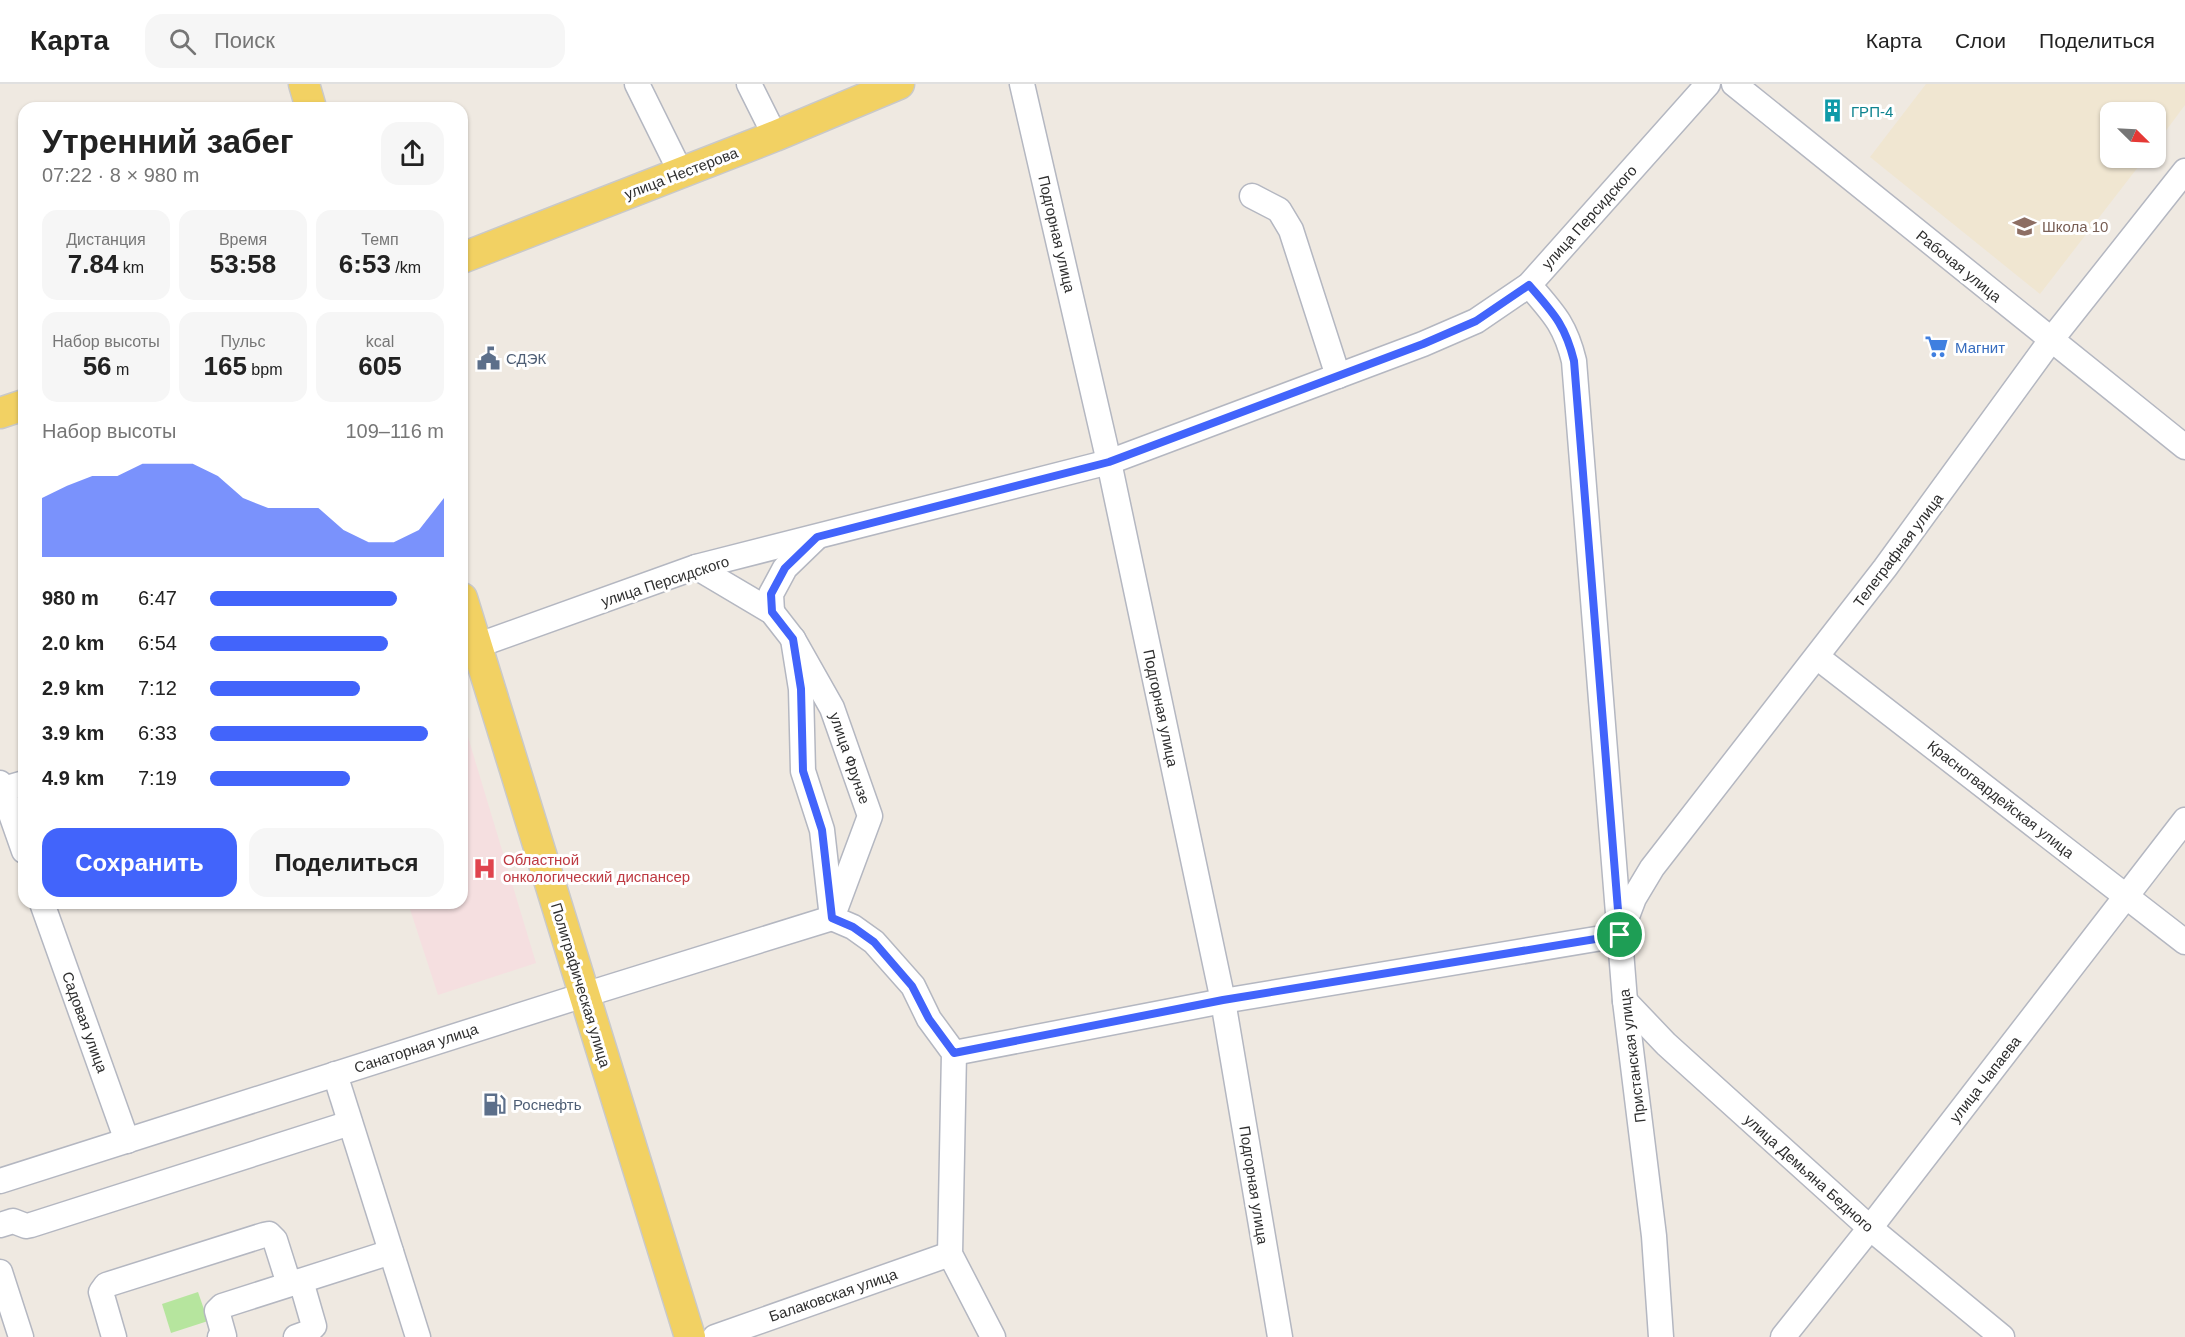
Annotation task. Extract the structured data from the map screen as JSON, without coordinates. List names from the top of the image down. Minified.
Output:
{"streets":{"main road":["улица Нестерова","Полиграфическая улица"],"street":["улица Персидского","Подгорная улица","Рабочая улица","Телеграфная улица","улица Фрунзе","Красногвардейская улица","Садовая улица","Санаторная улица","Пристанская улица","улица Чапаева","улица Демьяна Бедного","Балаковская улица"]},"crossings":[["улица Персидского","Подгорная улица"],["улица Персидского","улица Фрунзе"],["улица Персидского","Полиграфическая улица"],["улица Персидского","Пристанская улица"],["Рабочая улица","Телеграфная улица"],["Телеграфная улица","Красногвардейская улица"],["Телеграфная улица","Пристанская улица"],["улица Фрунзе","Санаторная улица"],["Красногвардейская улица","улица Чапаева"],["Полиграфическая улица","Санаторная улица"],["Садовая улица","Санаторная улица"],["Пристанская улица","улица Демьяна Бедного"],["улица Чапаева","улица Демьяна Бедного"]],"places":{"building":["ГРП-4"],"school or university":["Школа 10"],"supermarket":["Магнит"],"public building":["СДЭК"],"hospital":["Областной онкологический диспансер"],"fuel station":["Роснефть"]},"north":"bottom right","page":{"header":"Карта","search":"Поиск","nav":["Карта","Слои","Поделиться"],"heading":["Утренний забег","07:22 · 8 × 980 m"],"stats":[["Дистанция","7.84 km"],["Время","53:58"],["Темп","6:53 /km"],["Набор высоты","56 m"],["Пульс","165 bpm"],["kcal","605"]],"chart":["Набор высоты","109–116 m"],"list":[{"name":"980 m","note":"6:47"},{"name":"2.0 km","note":"6:54"},{"name":"2.9 km","note":"7:12"},{"name":"3.9 km","note":"6:33"},{"name":"4.9 km","note":"7:19"}],"buttons":["Сохранить","Поделиться"]}}
